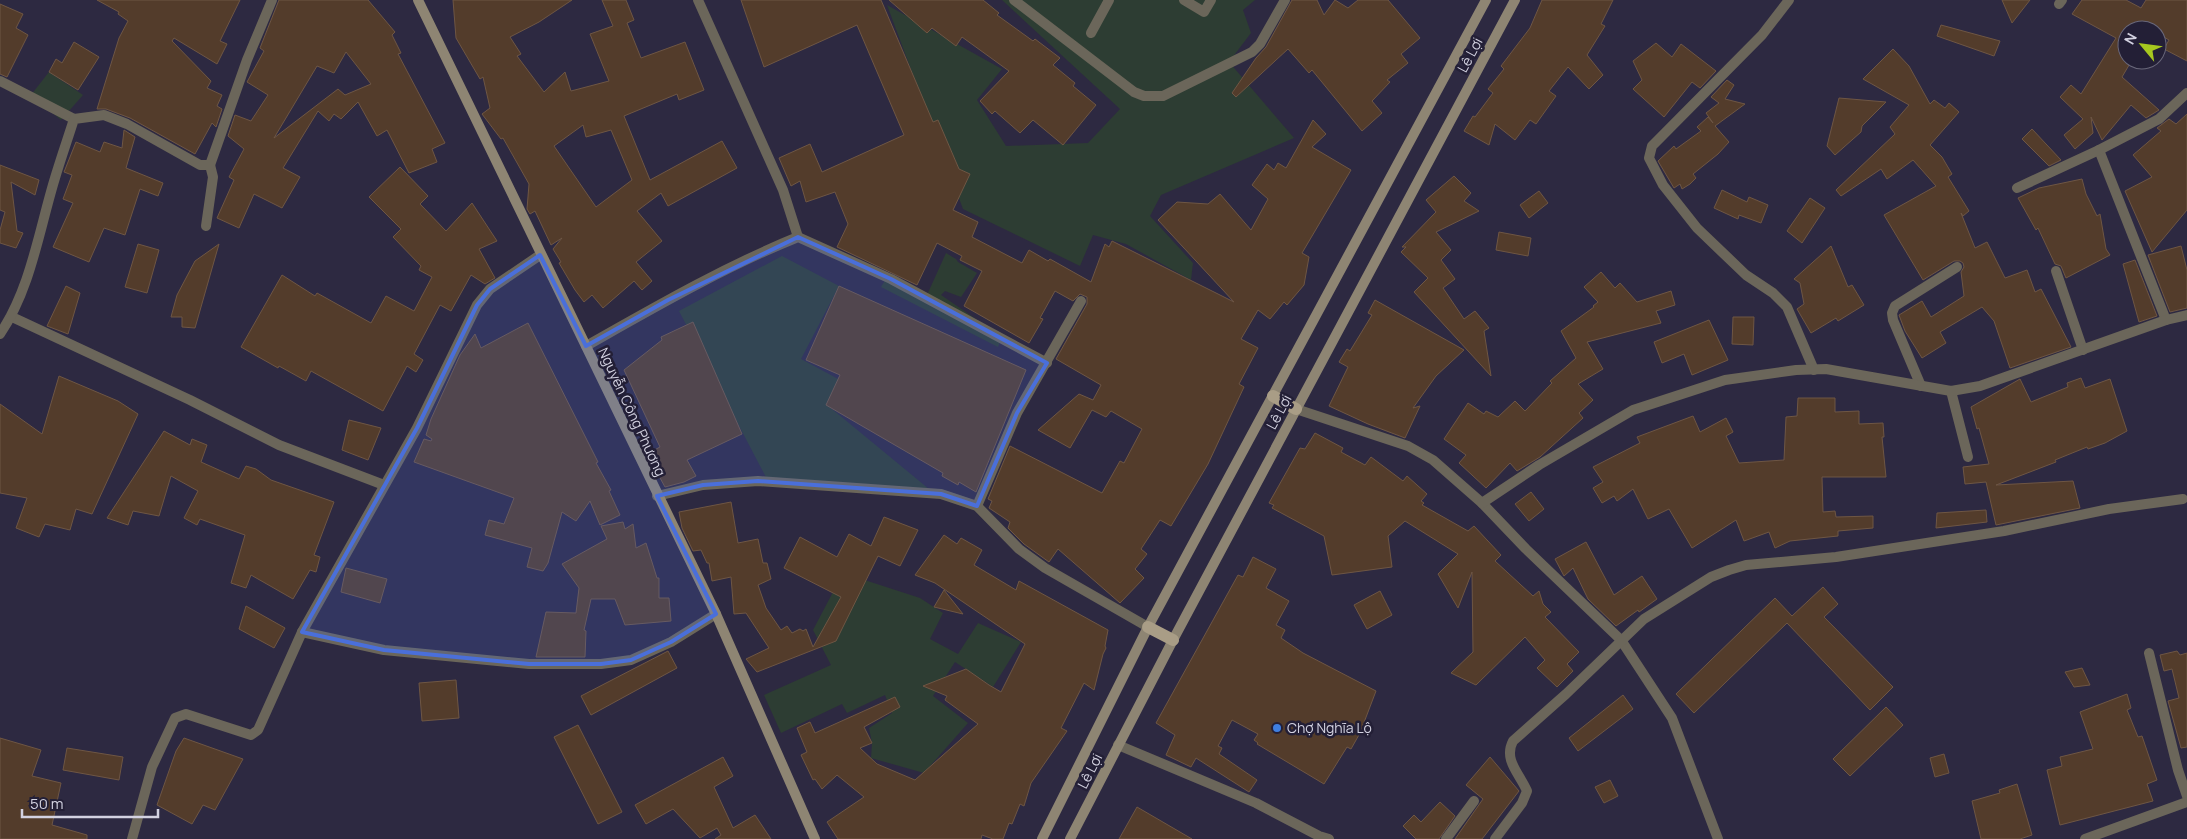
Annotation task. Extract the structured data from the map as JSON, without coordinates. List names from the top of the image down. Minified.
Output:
{"streets":{"main road":["Lê Lợi","Nguyễn Công Phương"]},"places":["Chợ Nghĩa Lộ"],"scale_bar":"50 m","north":"top left"}
